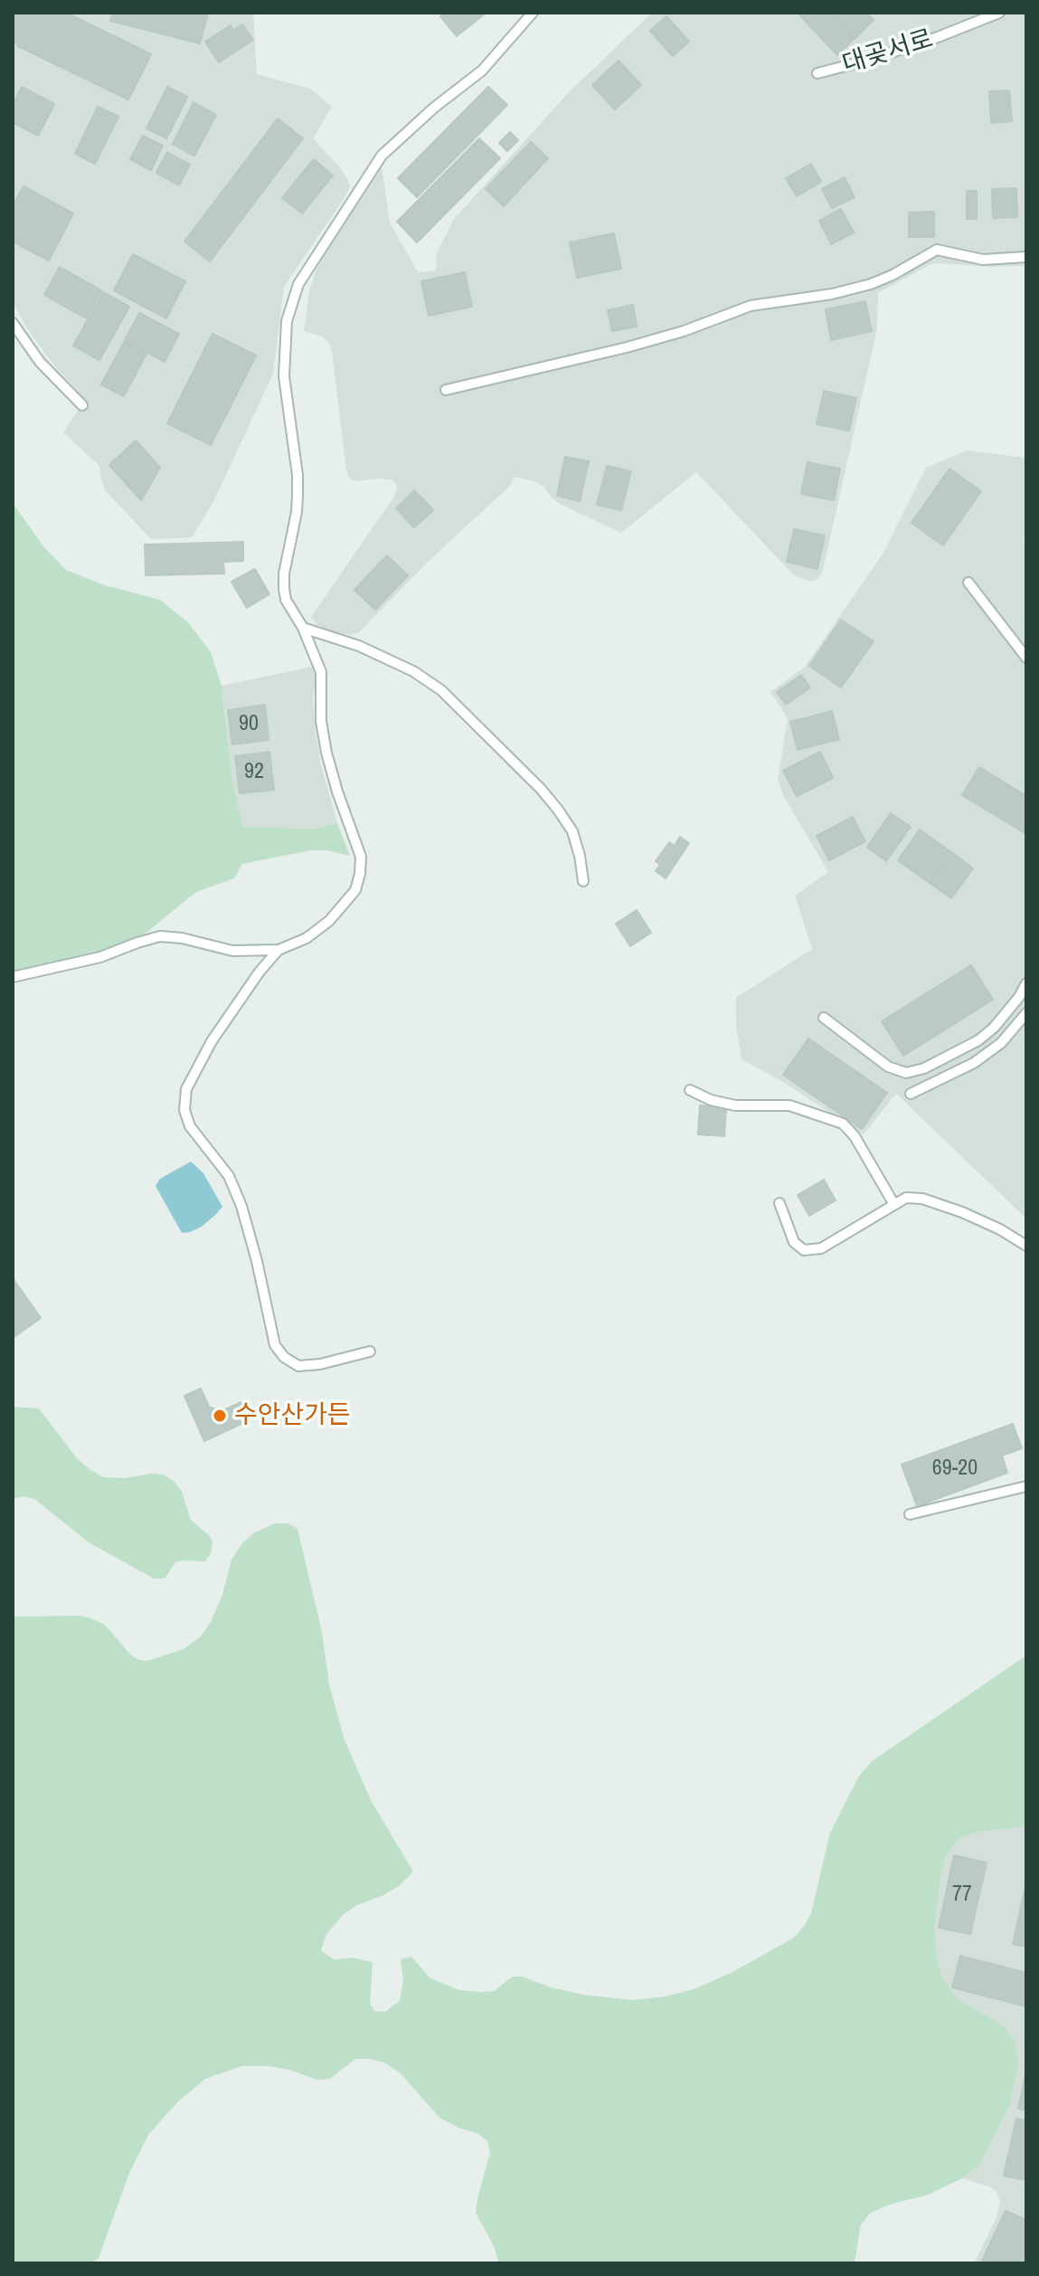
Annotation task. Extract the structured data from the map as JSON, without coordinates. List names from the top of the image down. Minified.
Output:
{"streets":{"lane":["대곶서로"]},"places":["수안산가든"],"house_numbers":["90","92","69-20","77"]}
